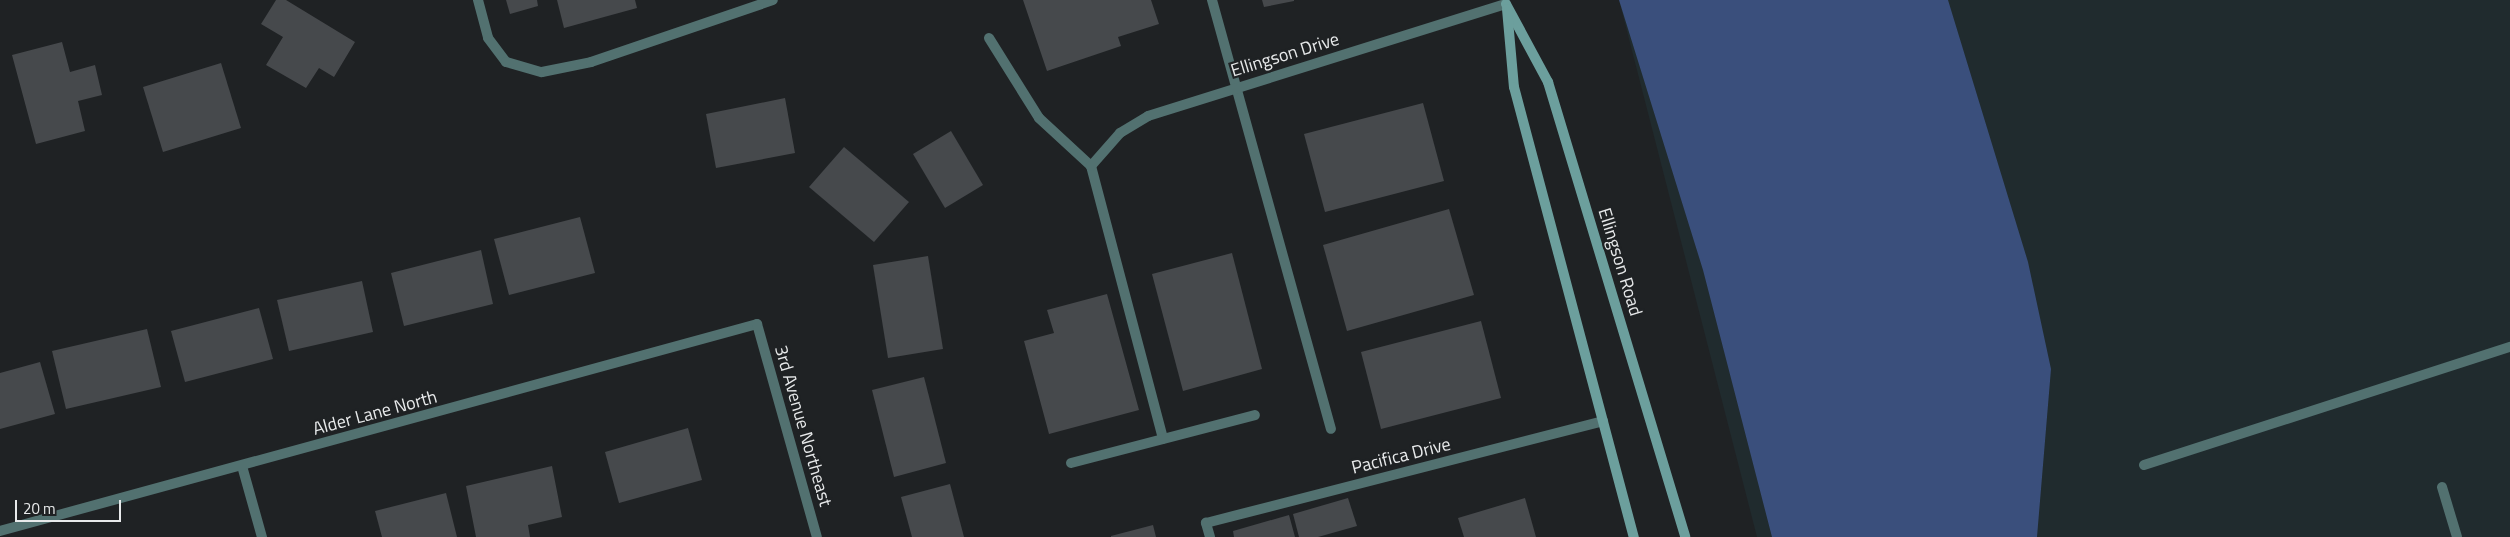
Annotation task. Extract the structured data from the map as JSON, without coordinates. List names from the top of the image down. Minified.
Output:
{"streets":{"main road":["Ellingson Road"],"street":["Ellingson Drive","Alder Lane North","3rd Avenue Northeast","Pacifica Drive"]},"crossings":[["Ellingson Drive","Ellingson Road"],["Alder Lane North","3rd Avenue Northeast"]],"scale_bar":"20 m"}
